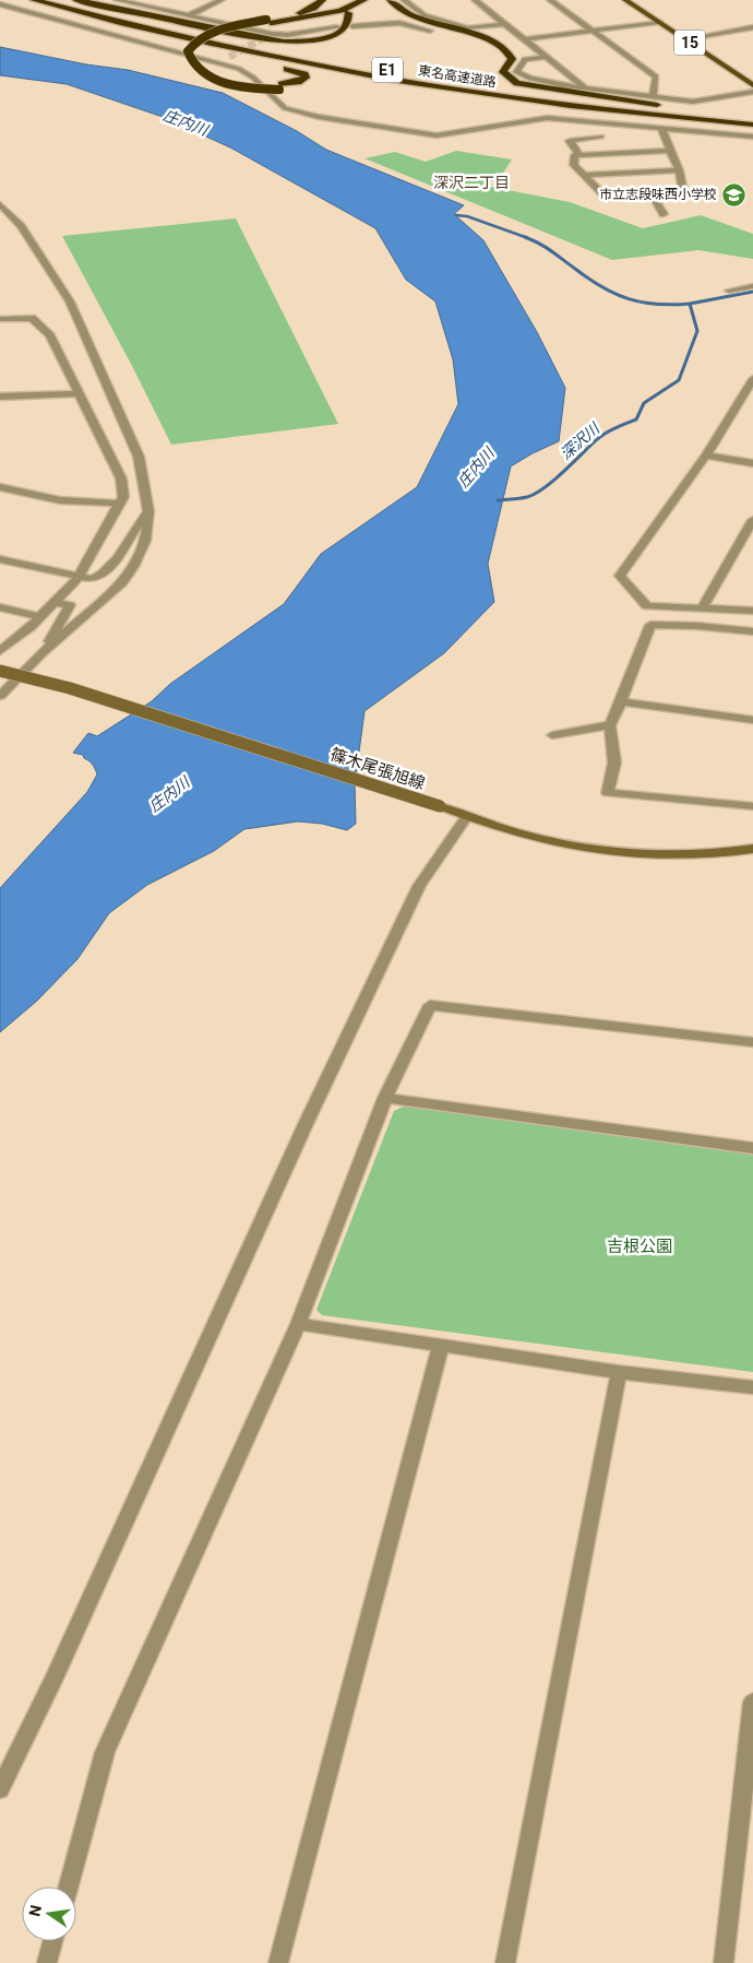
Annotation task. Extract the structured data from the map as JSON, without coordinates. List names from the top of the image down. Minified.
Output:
{"streets":{"highway":["E1","東名高速道路"],"main road":["15","篠木尾張旭線"]},"districts":["深沢二丁目"],"water":["庄内川","深沢川"],"parks":["吉根公園"],"places":{"school or university":["市立志段味西小学校"]},"north":"left"}
